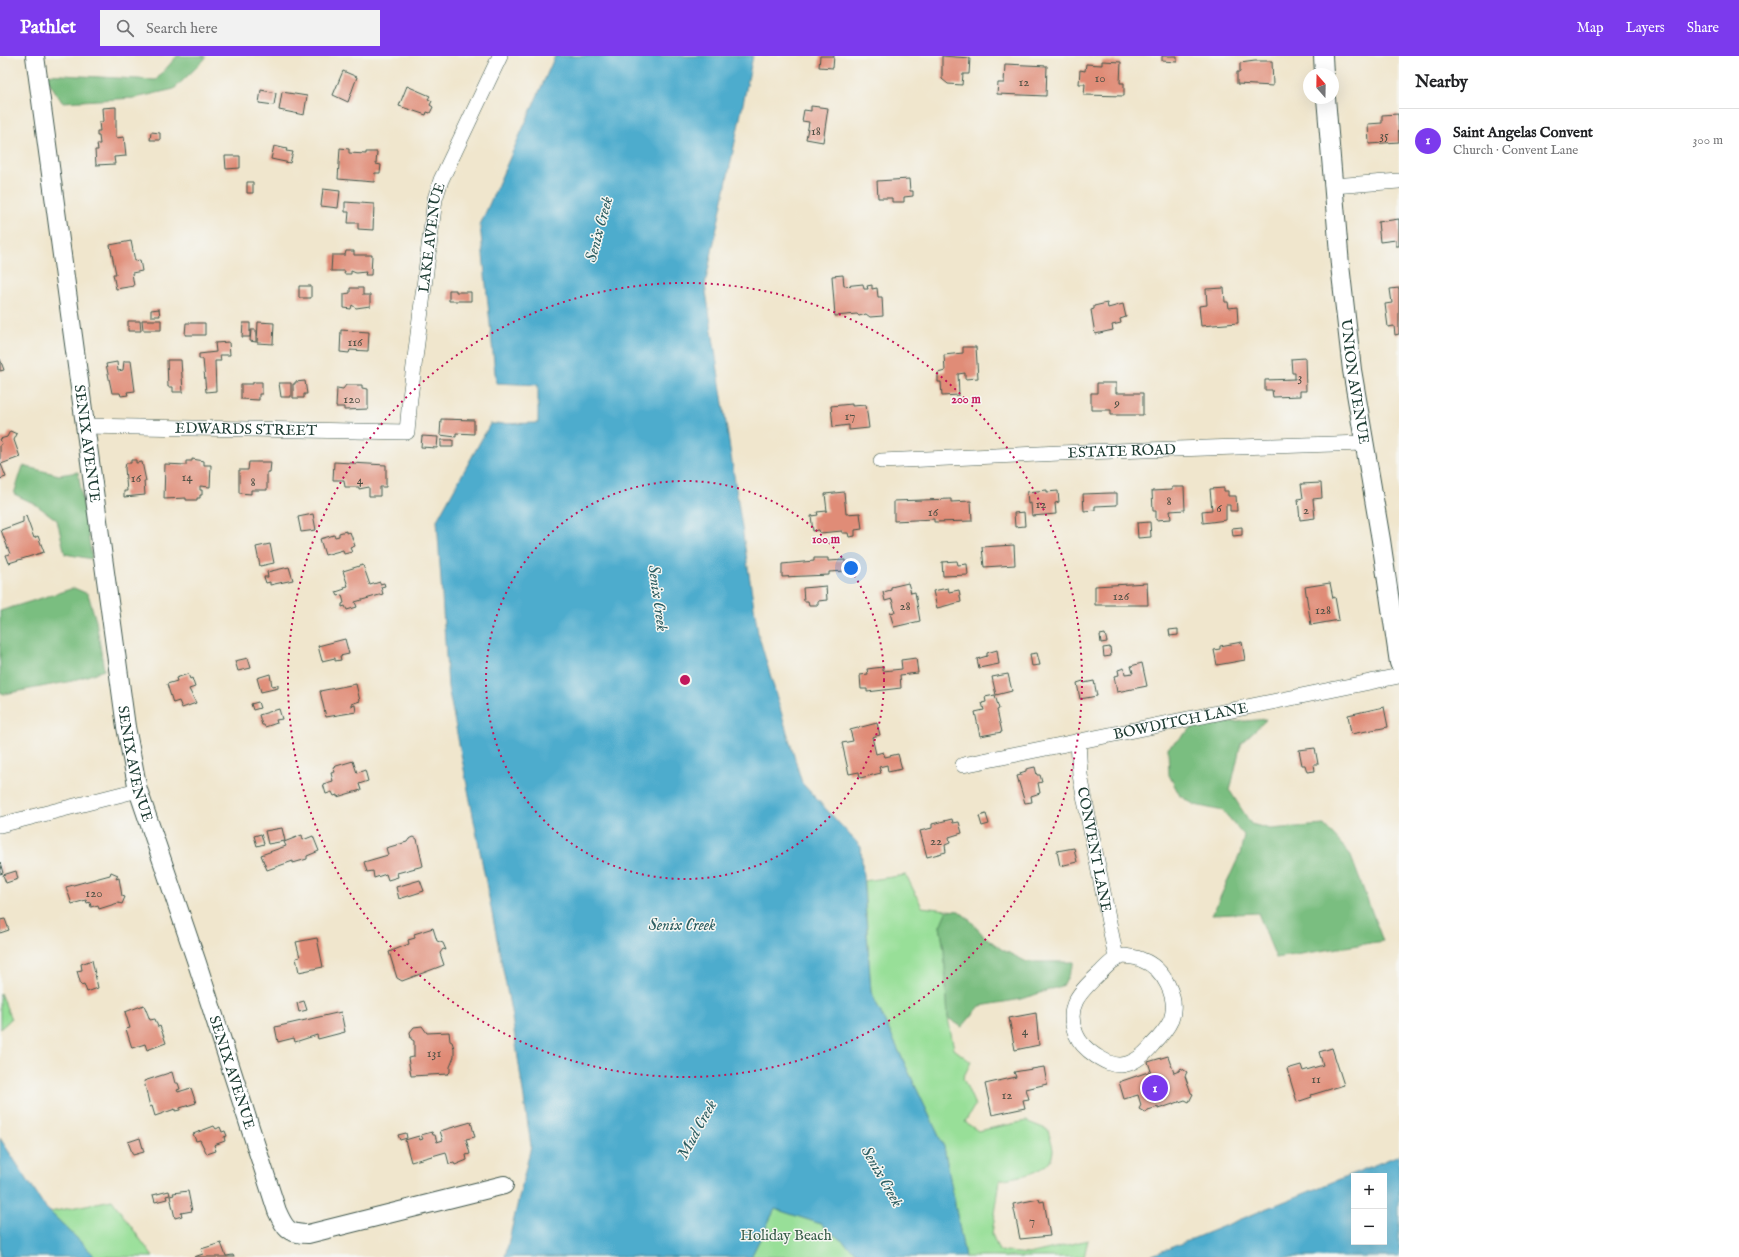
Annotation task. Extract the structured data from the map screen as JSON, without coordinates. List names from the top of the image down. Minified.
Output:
{"streets":{"street":["LAKE AVENUE","UNION AVENUE","EDWARDS STREET","SENIX AVENUE","ESTATE ROAD","BOWDITCH LANE","CONVENT LANE"]},"crossings":[["LAKE AVENUE","EDWARDS STREET"],["UNION AVENUE","ESTATE ROAD"],["EDWARDS STREET","SENIX AVENUE"],["BOWDITCH LANE","CONVENT LANE"]],"water":["Senix Creek","Mud Creek"],"parks":["Holiday Beach"],"house_numbers":["10","12","18","35","116","3","120","9","17","14","16","4","8","8","12","6","2","16","126","28","128","22","120","4","131","11","12","7"],"north":"top","page":{"header":"Pathlet","search":"Search here","nav":["Map","Layers","Share"],"heading":"Nearby","list":[{"mark":"1","name":"Saint Angelas Convent","note":"Church · Convent Lane","value":"300 m"}],"pins":"1","map_buttons":["+","−"]},"rings":["200 m","100 m"]}
